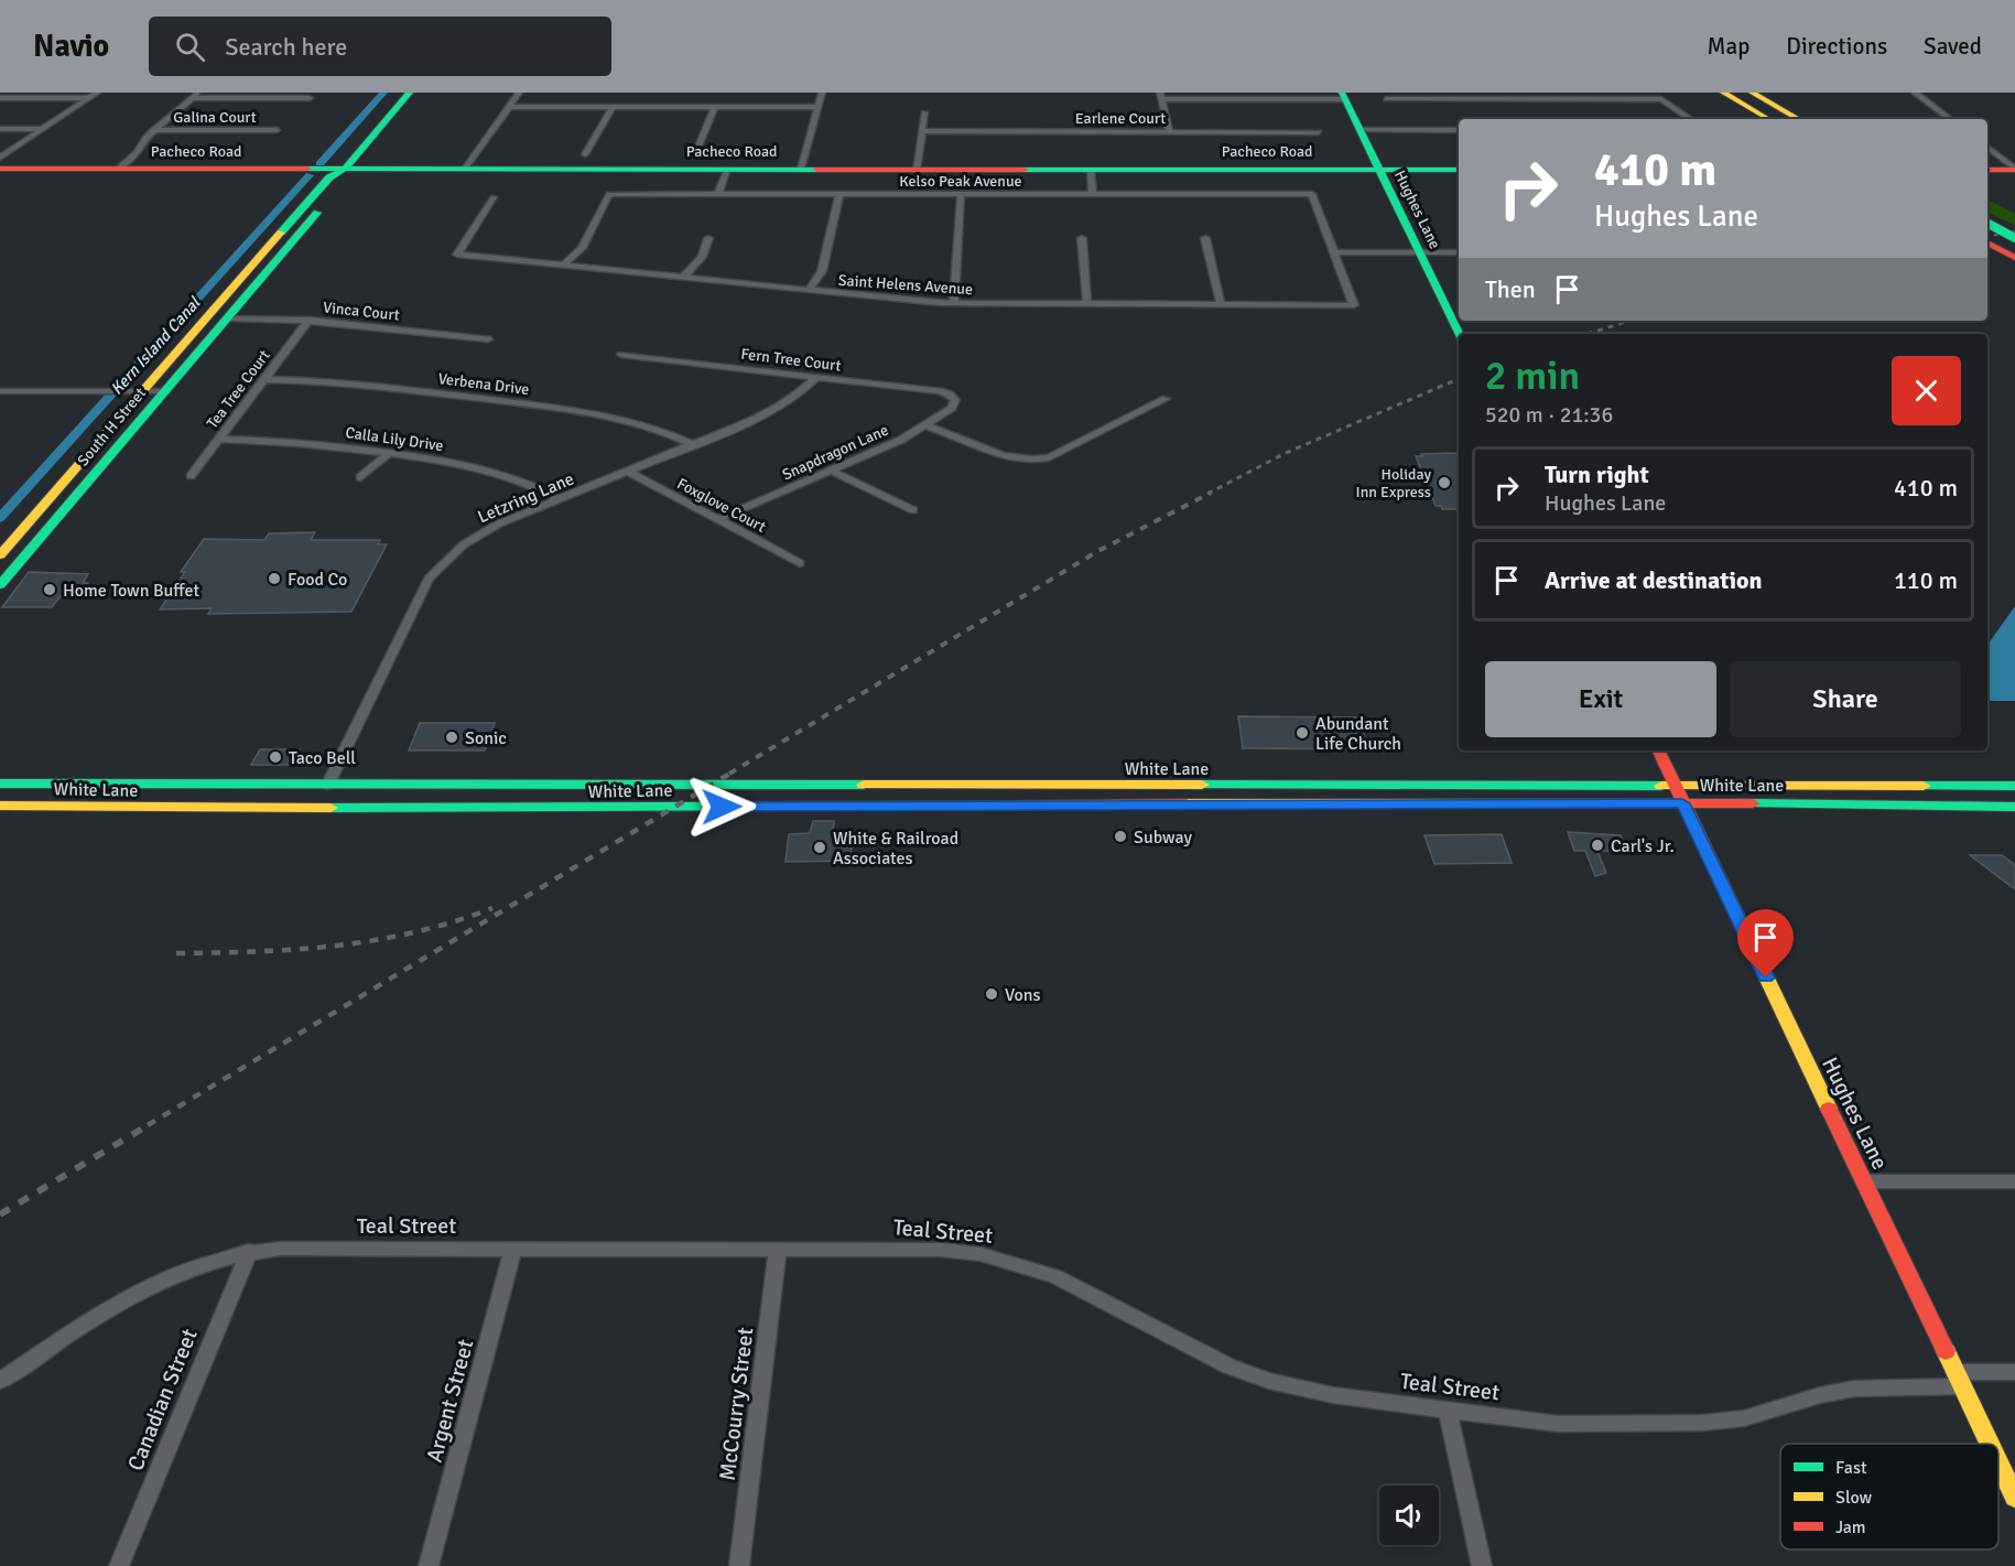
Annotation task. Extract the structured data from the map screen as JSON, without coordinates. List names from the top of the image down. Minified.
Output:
{"streets":{"main road":["Pacheco Road","Hughes Lane","South H Street","White Lane"],"street":["Galina Court","Earlene Court","Kelso Peak Avenue","Saint Helens Avenue","Vinca Court","Fern Tree Court","Verbena Drive","Tea Tree Court","Calla Lily Drive","Snapdragon Lane","Letzring Lane","Foxglove Court","Teal Street","Canadian Street","Argent Street","McCourry Street"]},"crossings":[["Pacheco Road","Hughes Lane"],["Pacheco Road","South H Street"],["Kelso Peak Avenue","Saint Helens Avenue"],["Hughes Lane","White Lane"],["Hughes Lane","Teal Street"],["Vinca Court","Tea Tree Court"],["Vinca Court","South H Street"],["Fern Tree Court","Snapdragon Lane"],["Fern Tree Court","Letzring Lane"],["Verbena Drive","Tea Tree Court"],["Verbena Drive","Letzring Lane"],["Tea Tree Court","Calla Lily Drive"],["Calla Lily Drive","Letzring Lane"],["Snapdragon Lane","Foxglove Court"],["Letzring Lane","Foxglove Court"],["Letzring Lane","White Lane"],["Teal Street","Canadian Street"],["Teal Street","Argent Street"],["Teal Street","McCourry Street"]],"water":["Kern Island Canal"],"places":["Holiday Inn Express","Food Co","Home Town Buffet","Abundant Life Church","Sonic","Taco Bell","Subway","Carl's Jr.","White & Railroad Associates","Vons"],"legend":["Fast","Slow","Jam"],"page":{"header":"Navio","search":"Search here","nav":["Map","Directions","Saved"],"turn":["410 m","Hughes Lane"],"then":"Then","heading":["2 min","520 m · 21:36"],"list":[{"name":"Turn right","note":"Hughes Lane","value":"410 m"},{"name":"Arrive at destination","value":"110 m"}],"buttons":["Exit","Share"]}}
